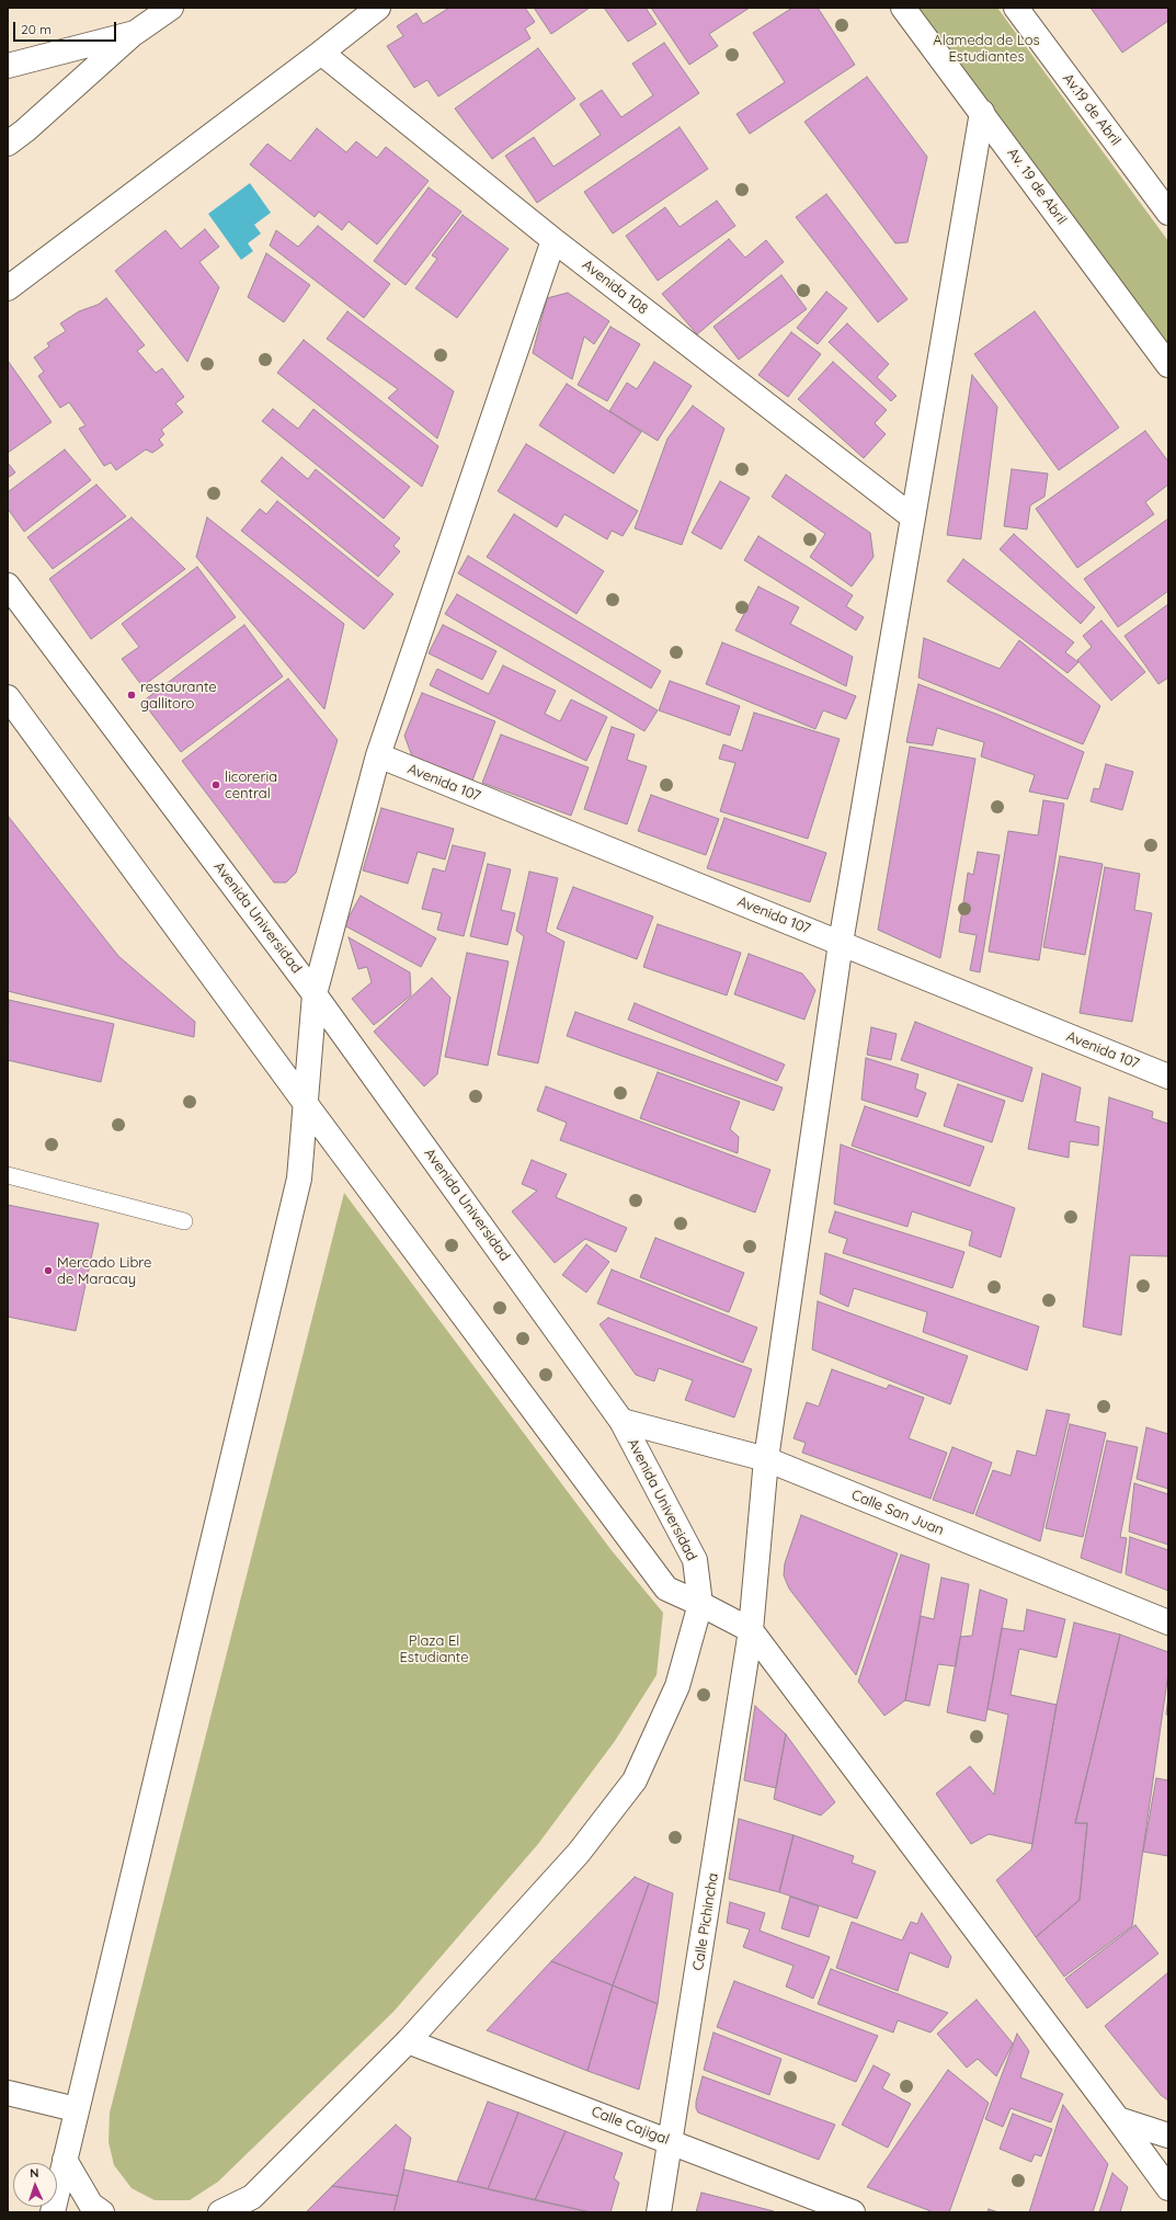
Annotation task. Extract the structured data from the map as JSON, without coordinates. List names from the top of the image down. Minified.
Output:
{"streets":{"street":["Av.19 de Abril","Av. 19 de Abril","Avenida 108","Avenida 107","Avenida Universidad","Calle San Juan","Calle Pichincha","Calle Cajigal"]},"crossings":[["Av. 19 de Abril","Calle Pichincha"],["Avenida 108","Calle Pichincha"],["Avenida 107","Calle Pichincha"],["Avenida Universidad","Calle San Juan"],["Calle San Juan","Calle Pichincha"],["Calle Pichincha","Calle Cajigal"]],"parks":["Alameda de Los Estudiantes","Plaza El Estudiante"],"places":["restaurante gallitoro","licoreria central","Mercado Libre de Maracay"],"scale_bar":"20 m","north":"top"}
